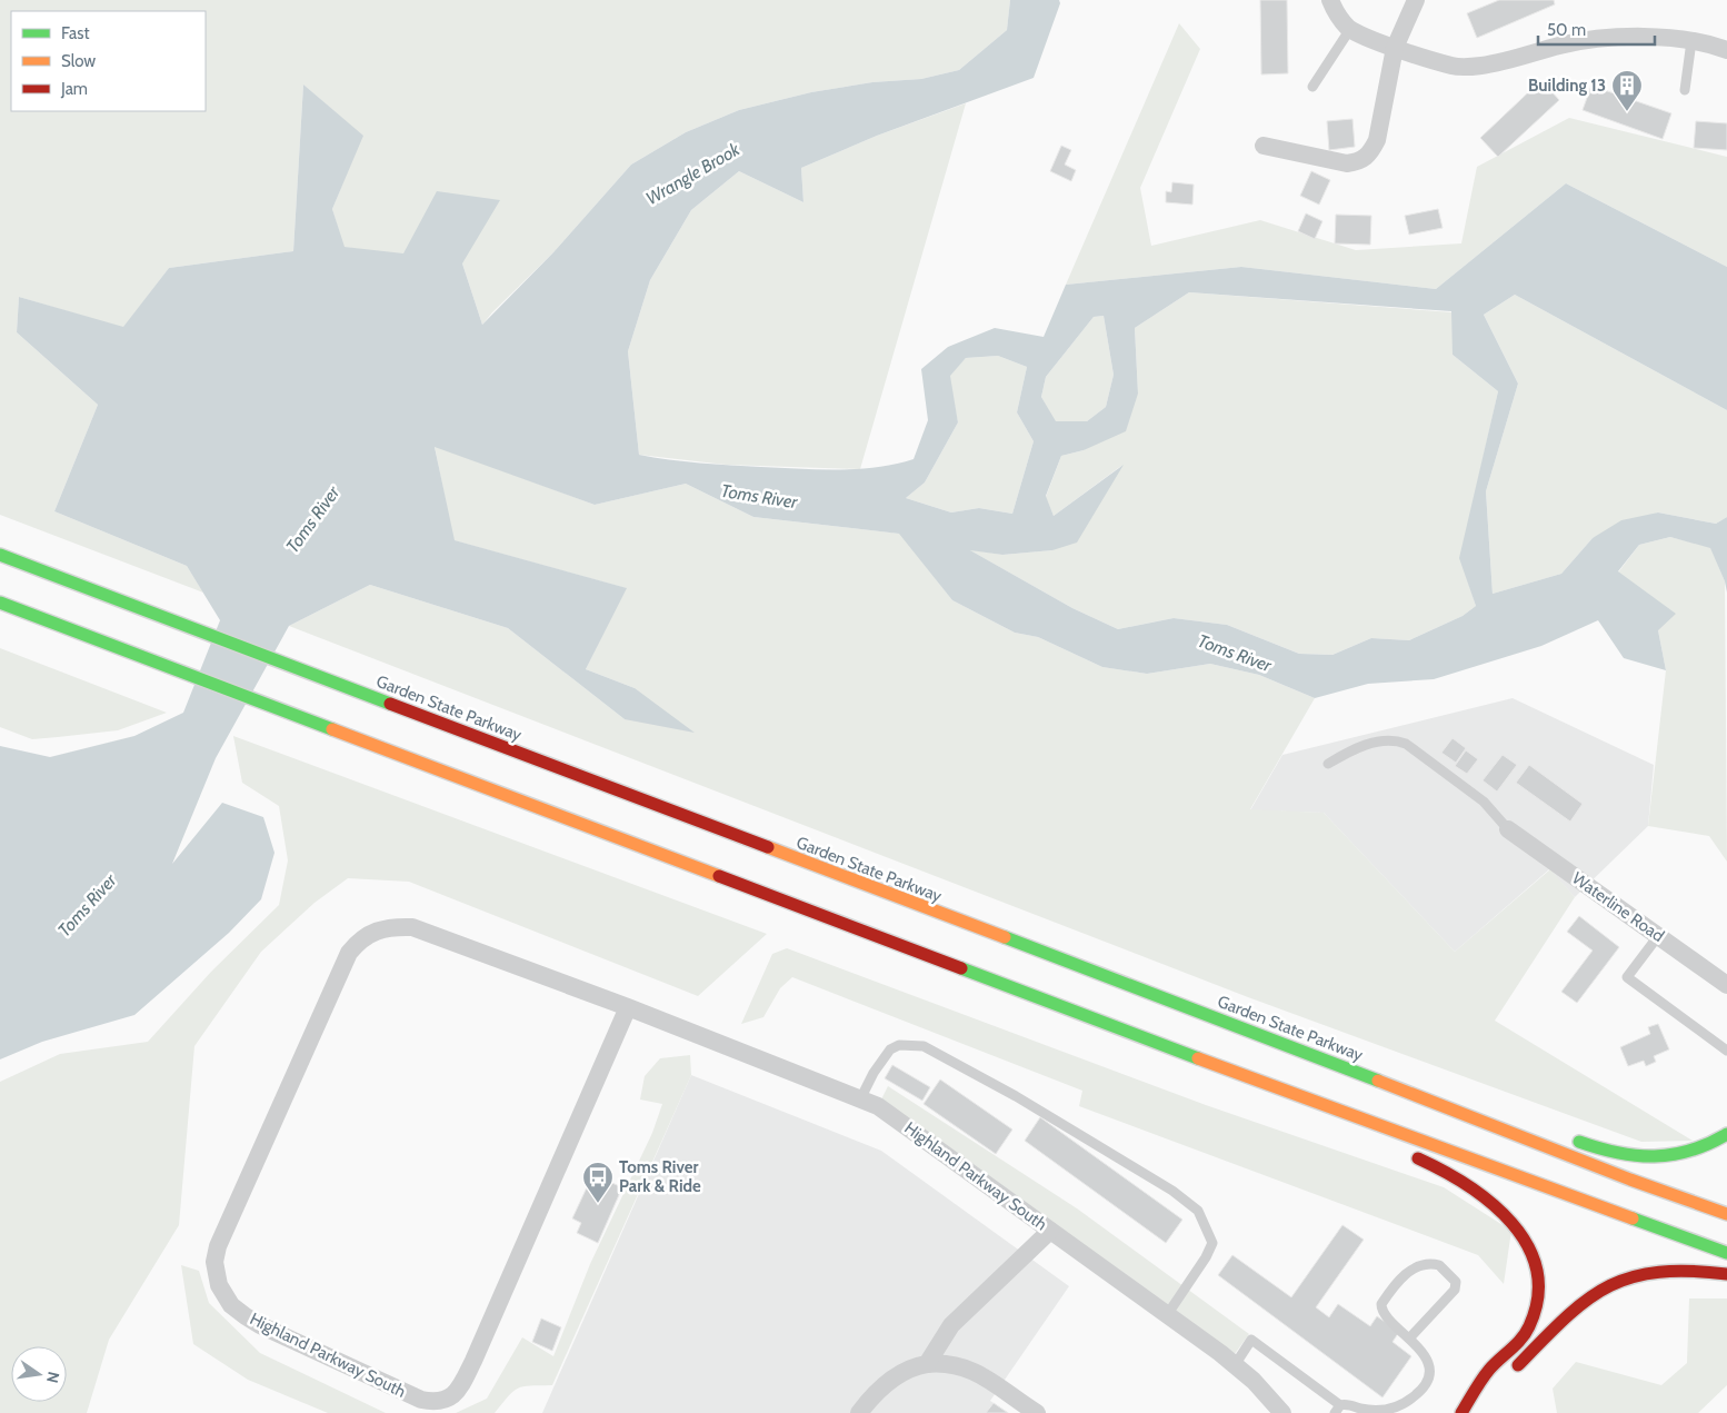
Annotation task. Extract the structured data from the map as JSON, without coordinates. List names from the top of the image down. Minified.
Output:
{"streets":{"highway":["Garden State Parkway"],"street":["Waterline Road","Highland Parkway South"]},"water":["Wrangle Brook","Toms River"],"places":{"building":["Building 13"],"bus stop":["Toms River Park & Ride"]},"legend":["Fast","Slow","Jam"],"scale_bar":"50 m","north":"right"}
